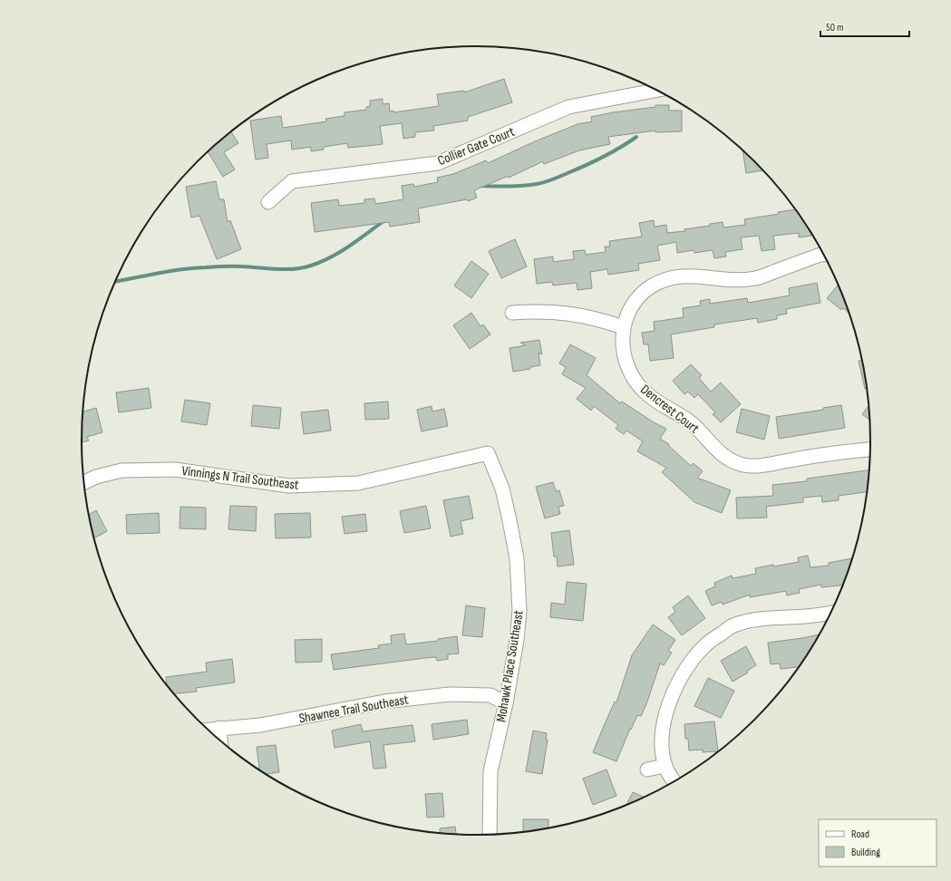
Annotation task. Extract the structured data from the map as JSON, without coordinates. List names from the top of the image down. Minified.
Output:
{"streets":{"street":["Collier Gate Court","Dencrest Court","Vinnings N Trail Southeast","Mohawk Place Southeast","Shawnee Trail Southeast"]},"crossings":[["Vinnings N Trail Southeast","Mohawk Place Southeast"],["Mohawk Place Southeast","Shawnee Trail Southeast"]],"legend":["Road","Building"],"scale_bar":"50 m"}
